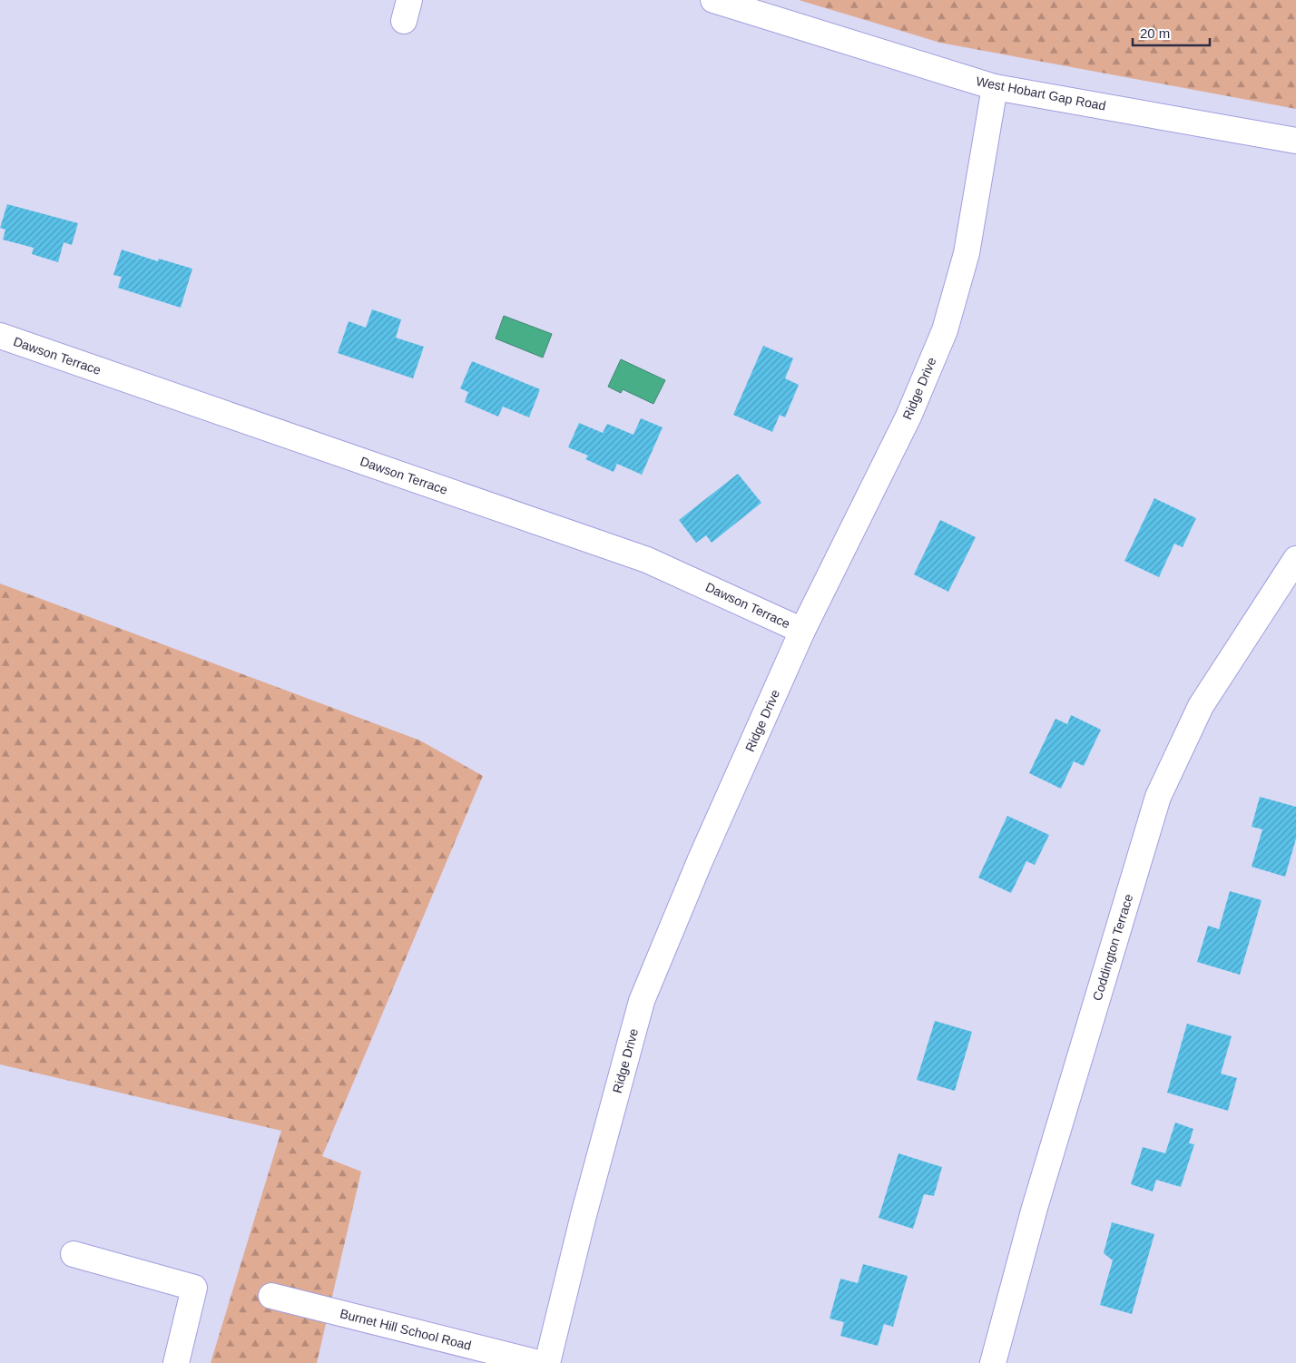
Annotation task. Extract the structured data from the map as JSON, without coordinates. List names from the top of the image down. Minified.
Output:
{"streets":{"street":["West Hobart Gap Road","Dawson Terrace","Ridge Drive","Coddington Terrace","Burnet Hill School Road"]},"crossings":[["West Hobart Gap Road","Ridge Drive"],["Dawson Terrace","Ridge Drive"]],"scale_bar":"20 m"}
